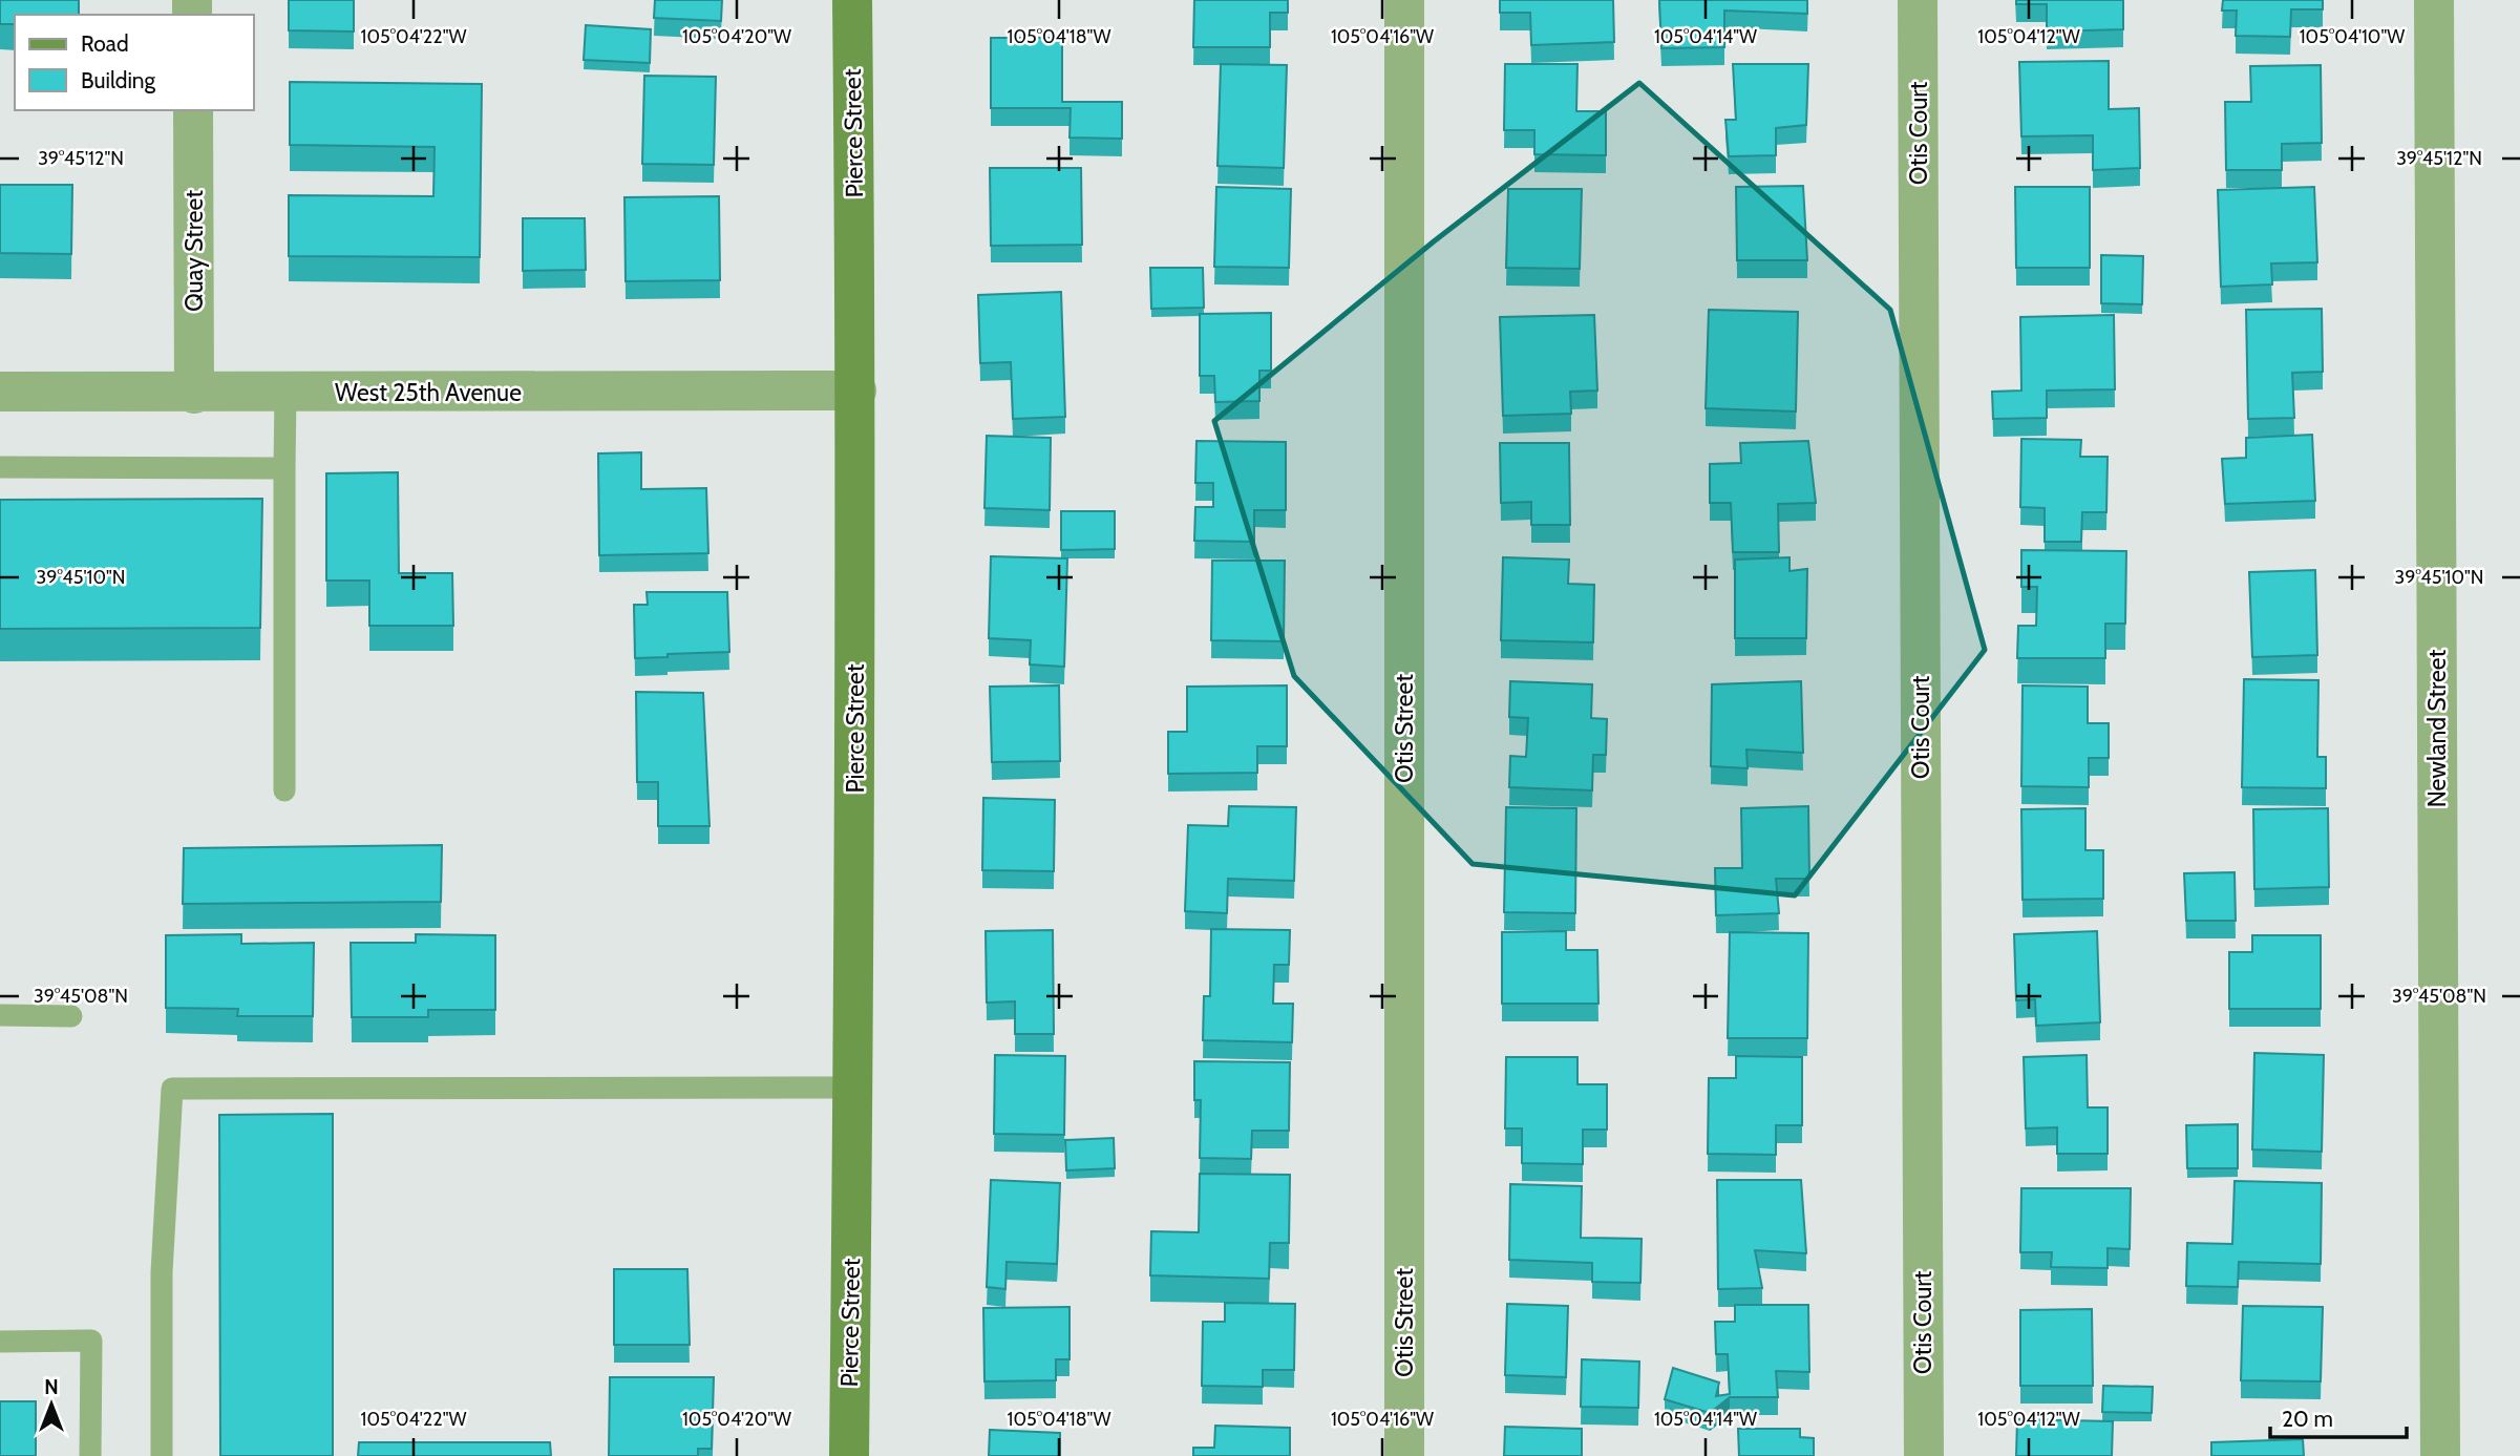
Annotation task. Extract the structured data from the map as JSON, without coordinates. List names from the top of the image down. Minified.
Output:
{"streets":{"street":["Pierce Street","Otis Court","Quay Street","West 25th Avenue","Otis Street","Newland Street"]},"crossings":[["Pierce Street","West 25th Avenue"],["Quay Street","West 25th Avenue"]],"legend":["Road","Building"],"scale_bar":"20 m","north":"top","coordinates":["105°04'22\"W","105°04'20\"W","105°04'18\"W","105°04'16\"W","105°04'14\"W","105°04'12\"W","105°04'10\"W","39°45'12\"N","39°45'10\"N","39°45'08\"N"]}
